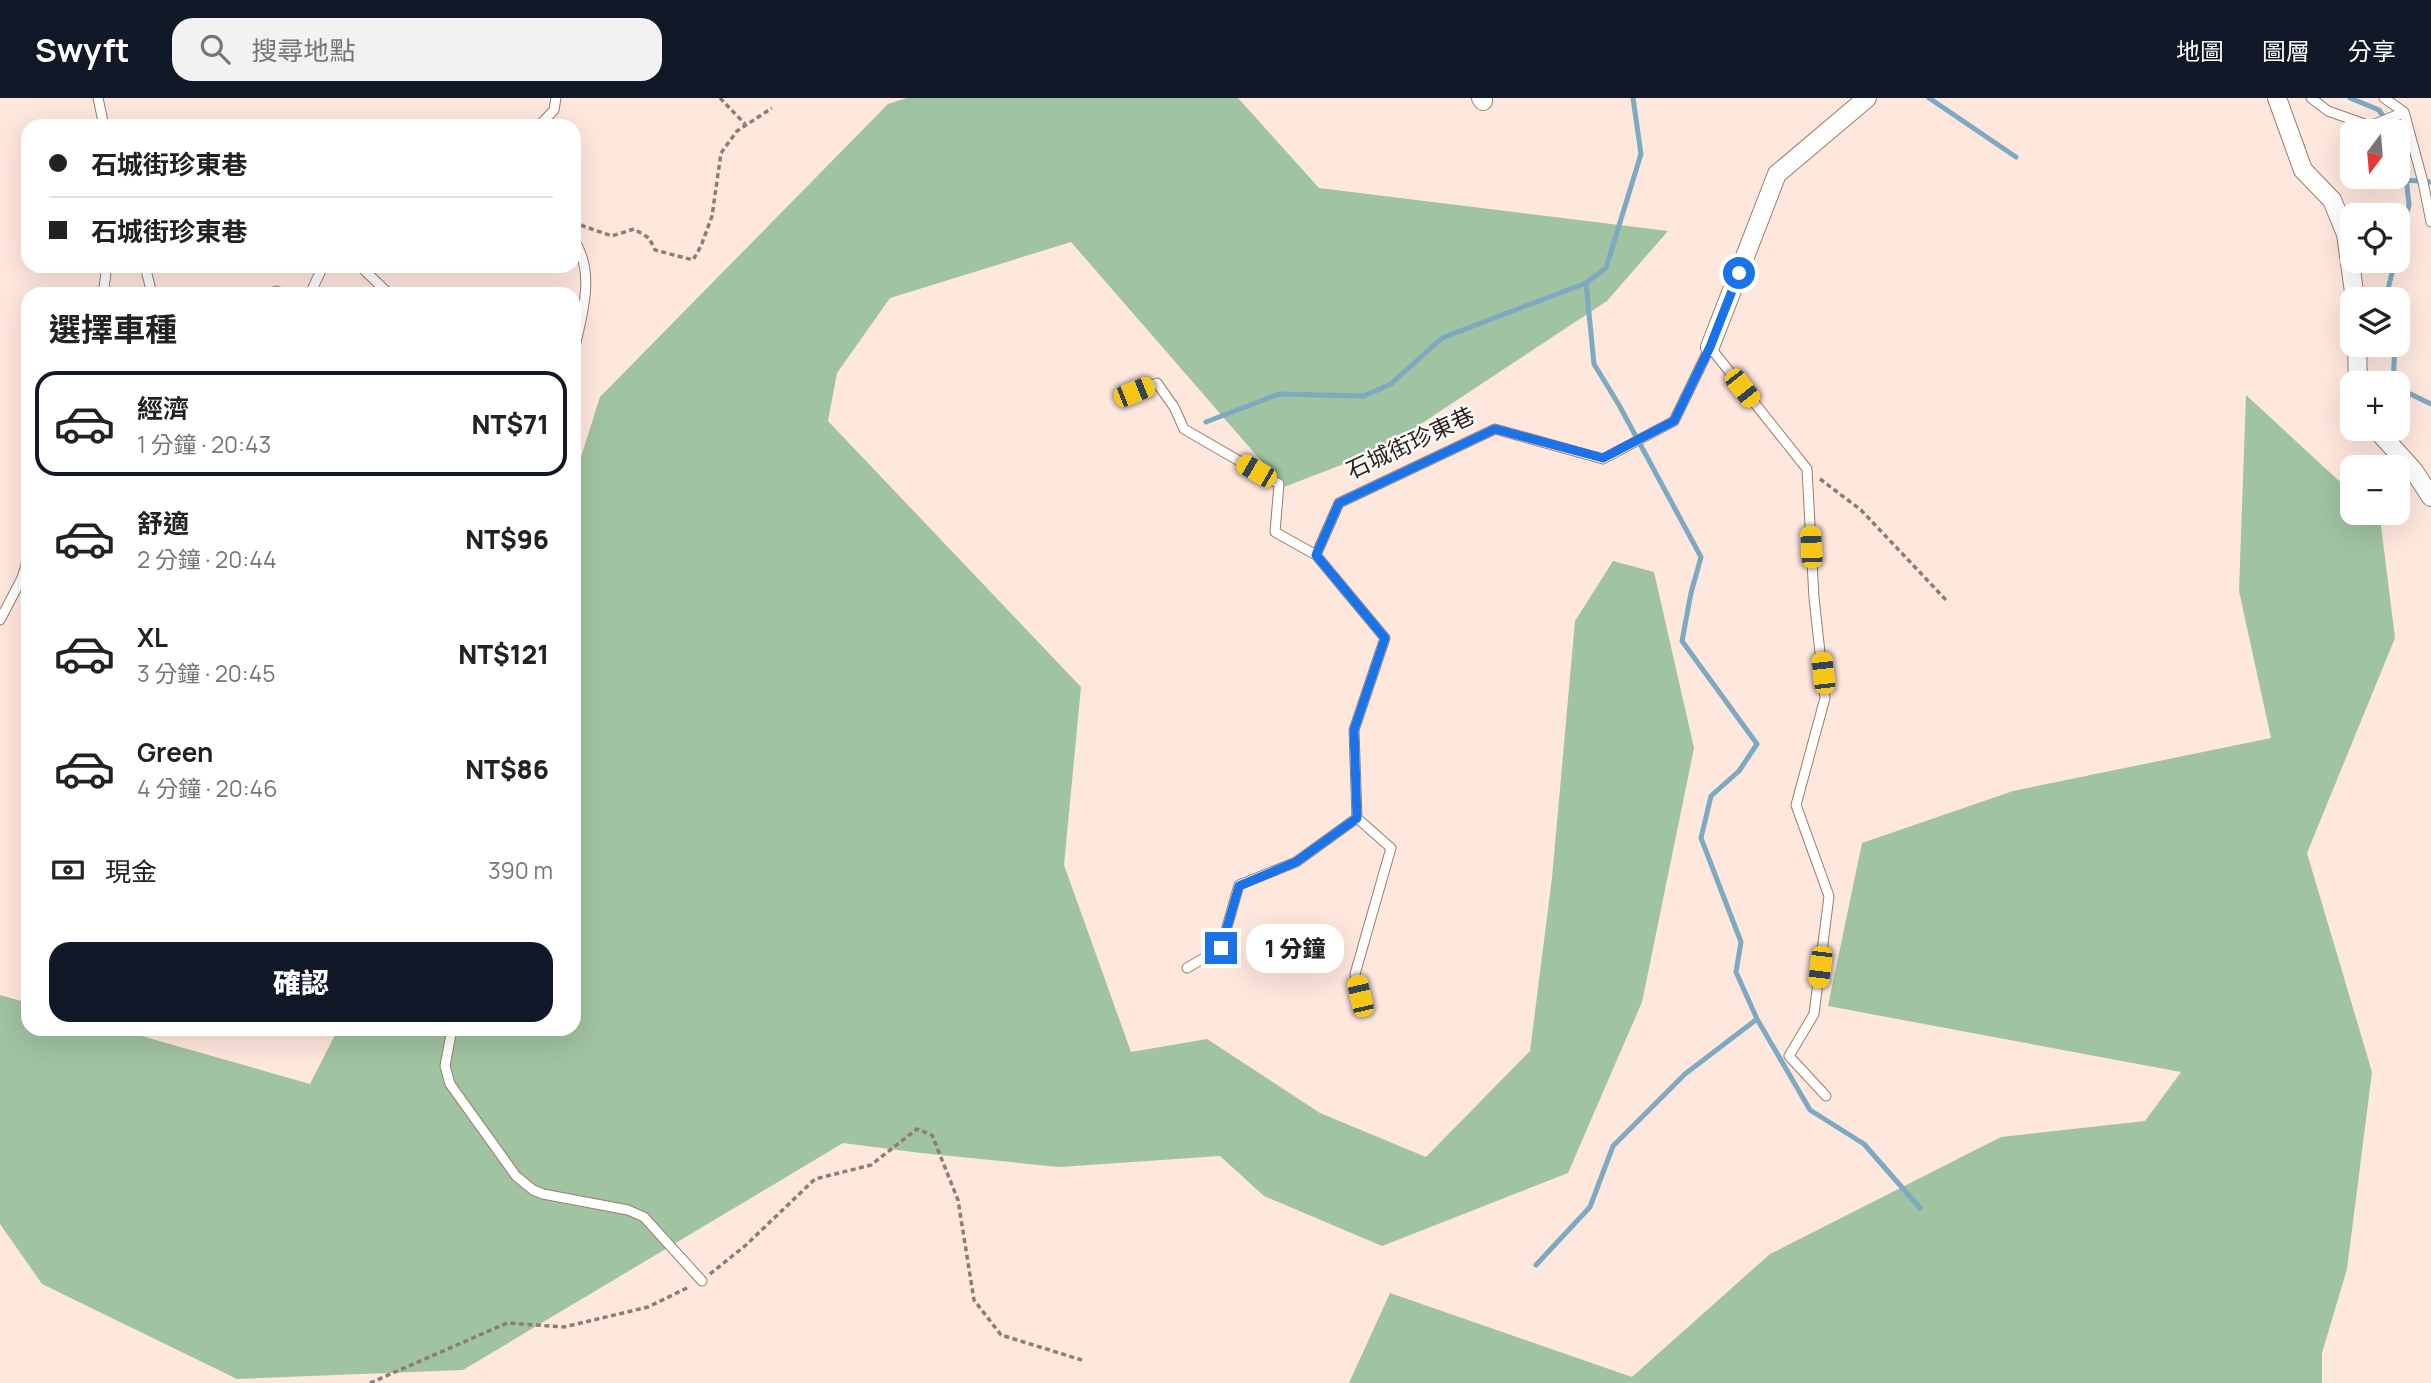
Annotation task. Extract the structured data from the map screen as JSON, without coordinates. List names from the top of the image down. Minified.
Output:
{"streets":{"street":["石城街珍東巷"]},"north":"bottom","page":{"header":"Swyft","search":"搜尋地點","nav":["地圖","圖層","分享"],"map_buttons":["+","−"],"banner":["石城街珍東巷","石城街珍東巷"],"heading":"選擇車種","list":[{"name":"經濟","note":"1 分鐘 · 20:43","value":"NT$71"},{"name":"舒適","note":"2 分鐘 · 20:44","value":"NT$96"},{"name":"XL","note":"3 分鐘 · 20:45","value":"NT$121"},{"name":"Green","note":"4 分鐘 · 20:46","value":"NT$86"}],"pay":["現金","390 m"],"bubble":"1 分鐘","buttons":"確認"}}
